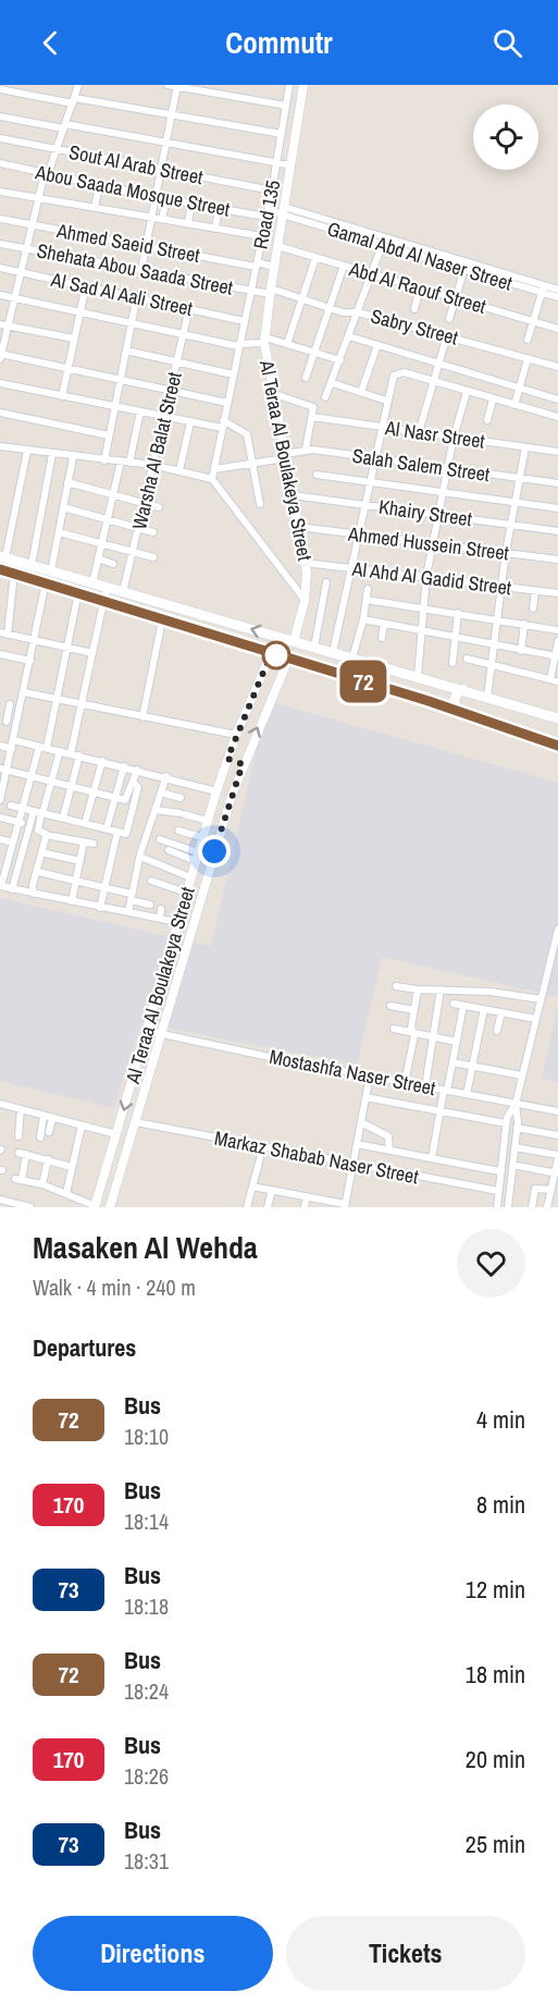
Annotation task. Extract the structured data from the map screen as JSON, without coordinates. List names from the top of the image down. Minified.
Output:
{"streets":{"street":["Sout Al Arab Street","Abou Saada Mosque Street","Road 135","Ahmed Saeid Street","Gamal Abd Al Naser Street","Shehata Abou Saada Street","Abd Al Raouf Street","Al Sad Al Aali Street","Sabry Street","Al Nasr Street","Warsha Al Balat Street","Al Teraa Al Boulakeya Street","Salah Salem Street","Khairy Street","Ahmed Hussein Street","Al Ahd Al Gadid Street","Mostashfa Naser Street","Markaz Shabab Naser Street"]},"crossings":[["Sout Al Arab Street","Road 135"],["Abou Saada Mosque Street","Road 135"],["Abou Saada Mosque Street","Gamal Abd Al Naser Street"],["Abou Saada Mosque Street","Al Teraa Al Boulakeya Street"],["Road 135","Ahmed Saeid Street"],["Road 135","Shehata Abou Saada Street"],["Road 135","Al Sad Al Aali Street"],["Road 135","Salah Salem Street"],["Ahmed Saeid Street","Al Teraa Al Boulakeya Street"],["Gamal Abd Al Naser Street","Al Teraa Al Boulakeya Street"],["Shehata Abou Saada Street","Sabry Street"],["Shehata Abou Saada Street","Al Teraa Al Boulakeya Street"],["Abd Al Raouf Street","Al Teraa Al Boulakeya Street"],["Al Sad Al Aali Street","Warsha Al Balat Street"],["Sabry Street","Al Teraa Al Boulakeya Street"],["Al Teraa Al Boulakeya Street","Salah Salem Street"],["Al Teraa Al Boulakeya Street","Khairy Street"],["Al Teraa Al Boulakeya Street","Ahmed Hussein Street"],["Al Teraa Al Boulakeya Street","Al Ahd Al Gadid Street"],["Al Teraa Al Boulakeya Street","Mostashfa Naser Street"],["Al Teraa Al Boulakeya Street","Markaz Shabab Naser Street"]],"lines":["bus line 72"],"page":{"header":"Commutr","on_map":"72","heading":[["Masaken Al Wehda","Walk · 4 min · 240 m"],"Departures"],"list":[{"mark":"72","name":"Bus","note":"18:10","value":"4 min"},{"mark":"170","name":"Bus","note":"18:14","value":"8 min"},{"mark":"73","name":"Bus","note":"18:18","value":"12 min"},{"mark":"72","name":"Bus","note":"18:24","value":"18 min"},{"mark":"170","name":"Bus","note":"18:26","value":"20 min"},{"mark":"73","name":"Bus","note":"18:31","value":"25 min"}],"buttons":["Directions","Tickets"]}}
